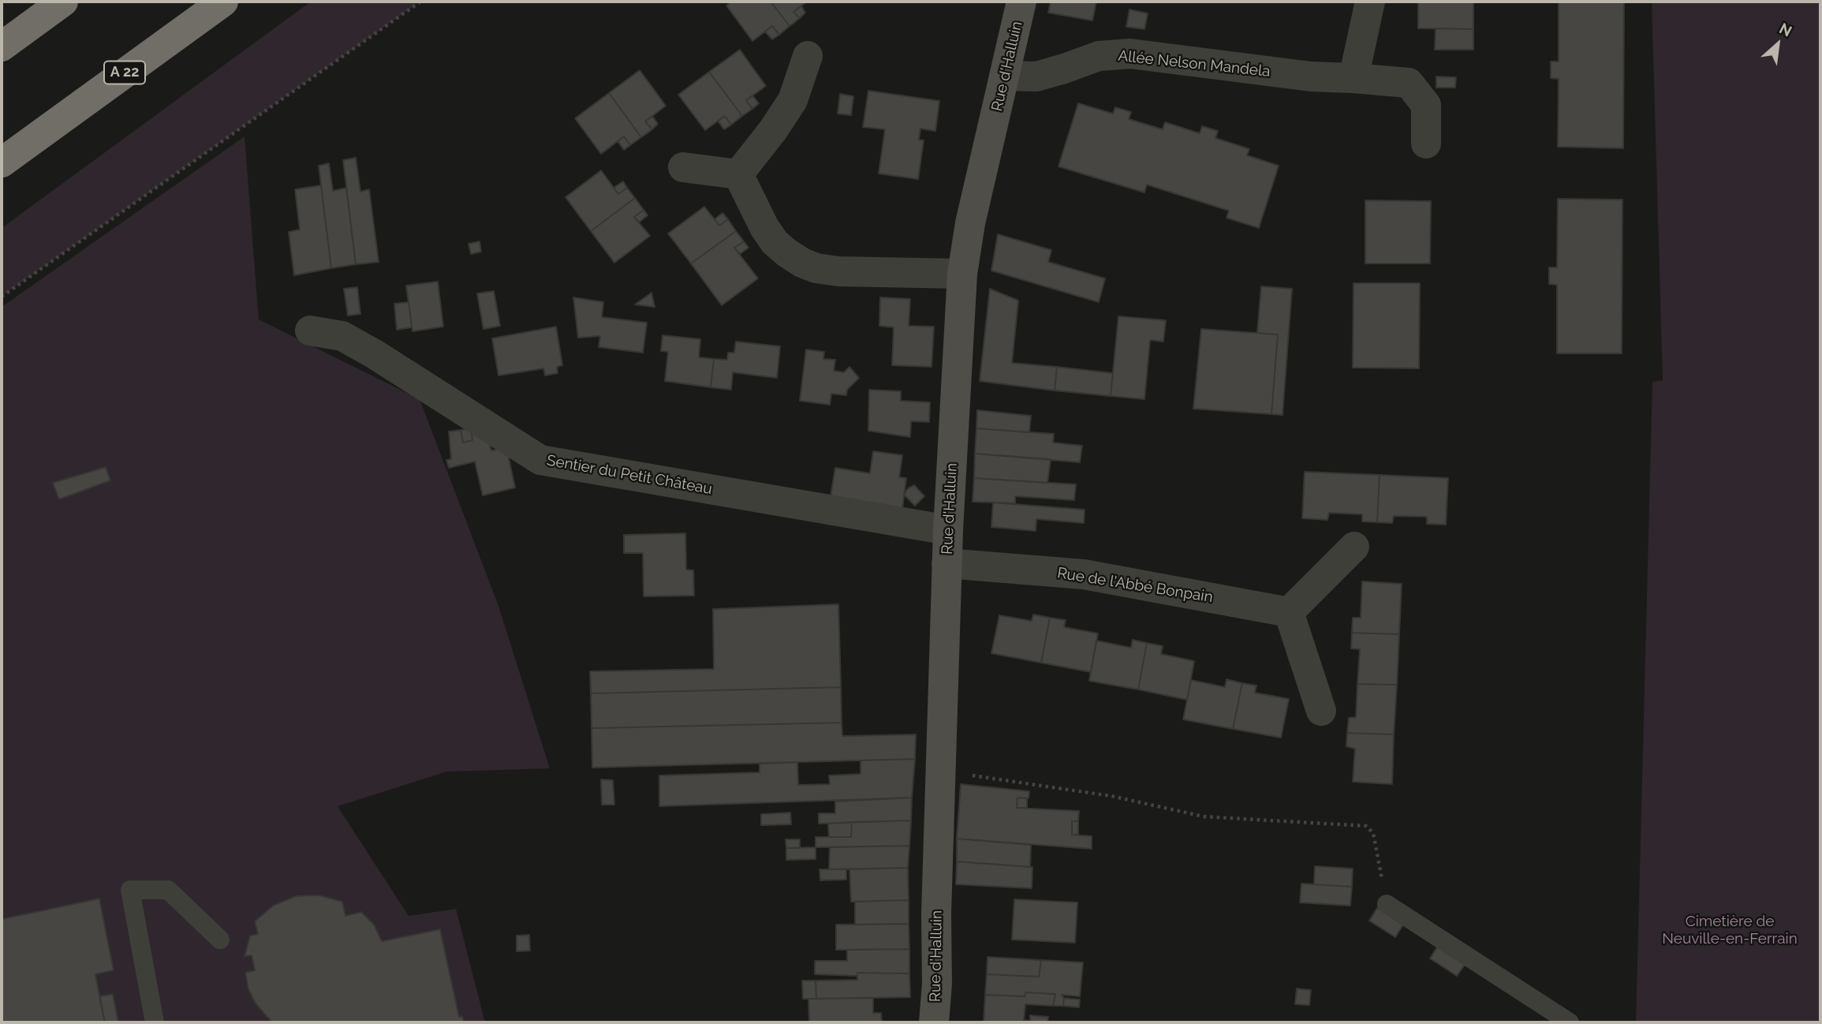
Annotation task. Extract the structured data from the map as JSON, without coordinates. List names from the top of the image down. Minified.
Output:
{"streets":{"highway":["A 22"],"main road":["Rue d'Halluin"],"street":["Allée Nelson Mandela","Sentier du Petit Château","Rue de l'Abbé Bonpain"]},"crossings":[["Allée Nelson Mandela","Rue d'Halluin"],["Rue d'Halluin","Sentier du Petit Château"],["Rue d'Halluin","Rue de l'Abbé Bonpain"]],"parks":["Cimetière de Neuville-en-Ferrain"],"north":"top right"}
